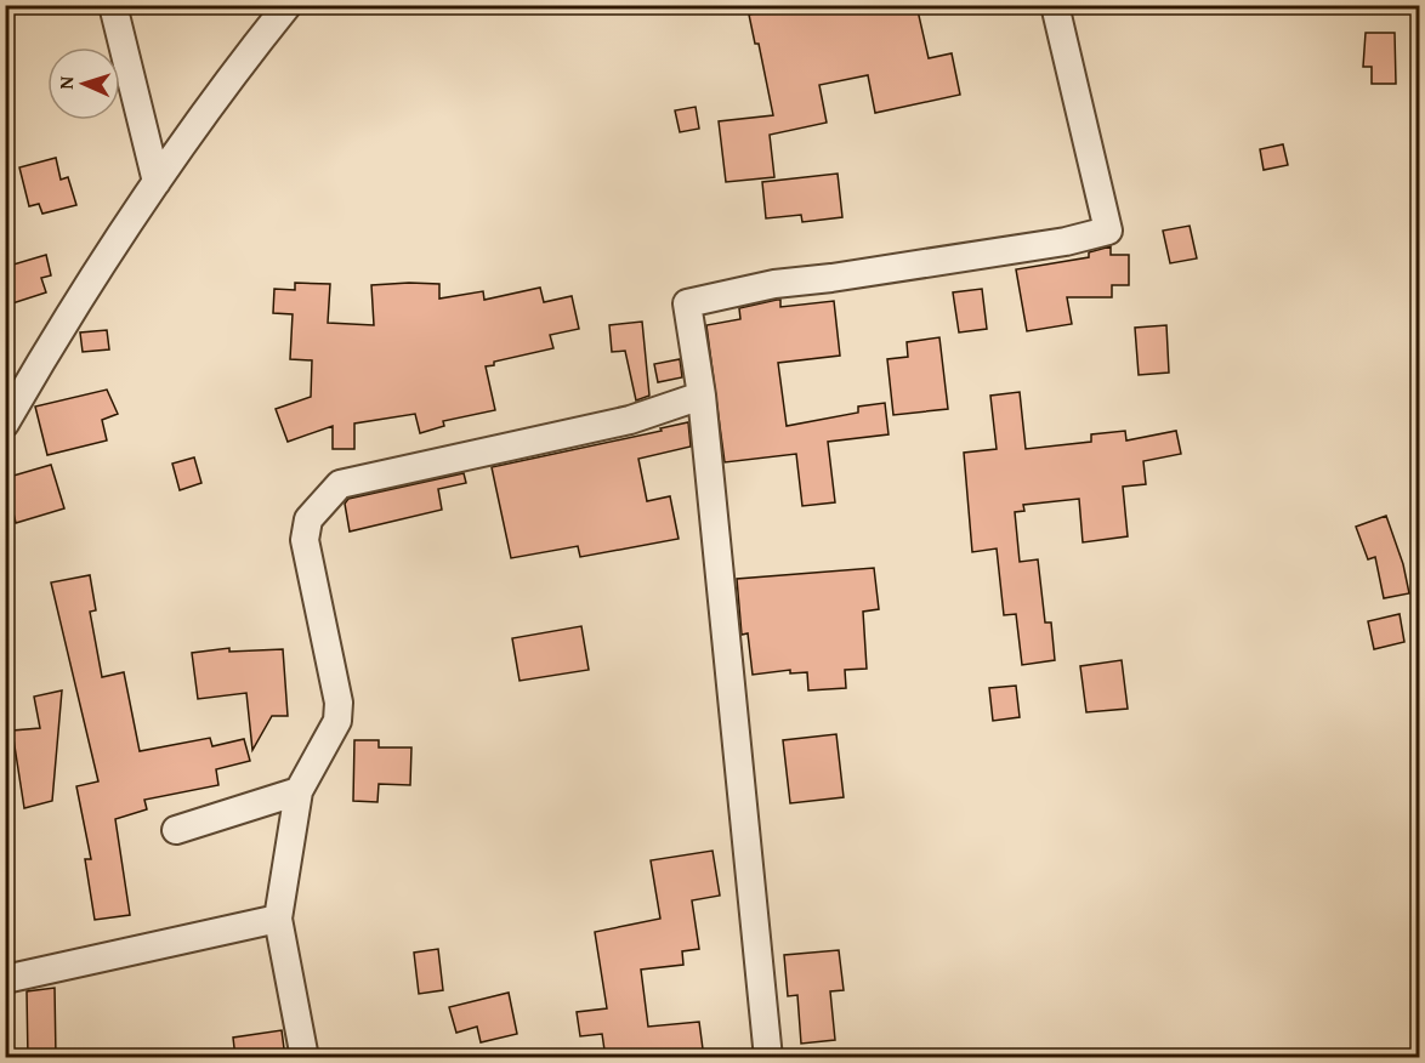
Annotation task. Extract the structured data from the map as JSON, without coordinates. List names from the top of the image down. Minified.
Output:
{"north":"left"}
